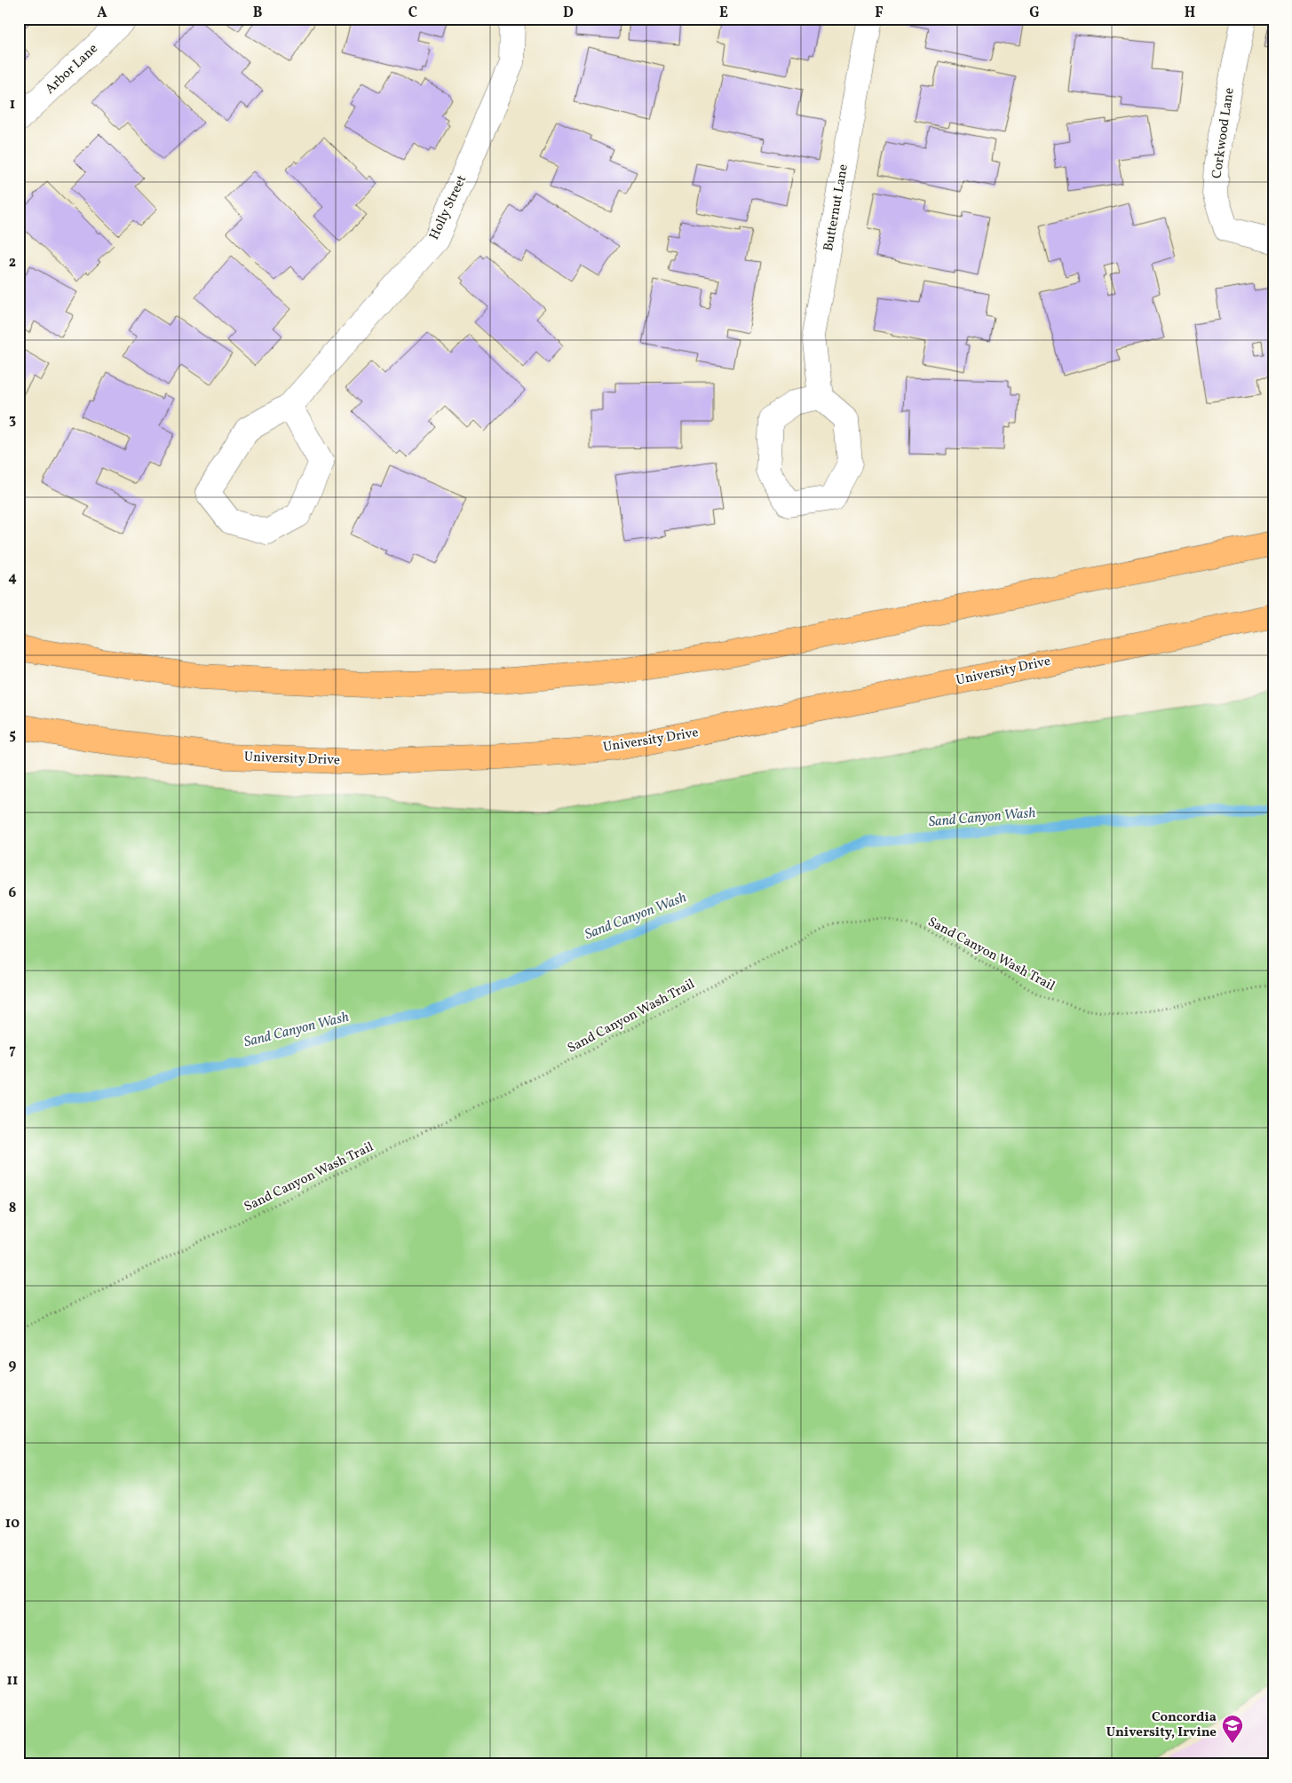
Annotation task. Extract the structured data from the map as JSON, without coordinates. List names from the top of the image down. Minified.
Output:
{"streets":{"main road":["University Drive"],"street":["Arbor Lane","Corkwood Lane","Holly Street","Butternut Lane"],"path":["Sand Canyon Wash Trail"]},"water":["Sand Canyon Wash"],"places":{"school or university":["Concordia University, Irvine"]},"grid":{"columns":["A","B","C","D","E","F","G","H"],"rows":["1","2","3","4","5","6","7","8","9","10","11"]}}
